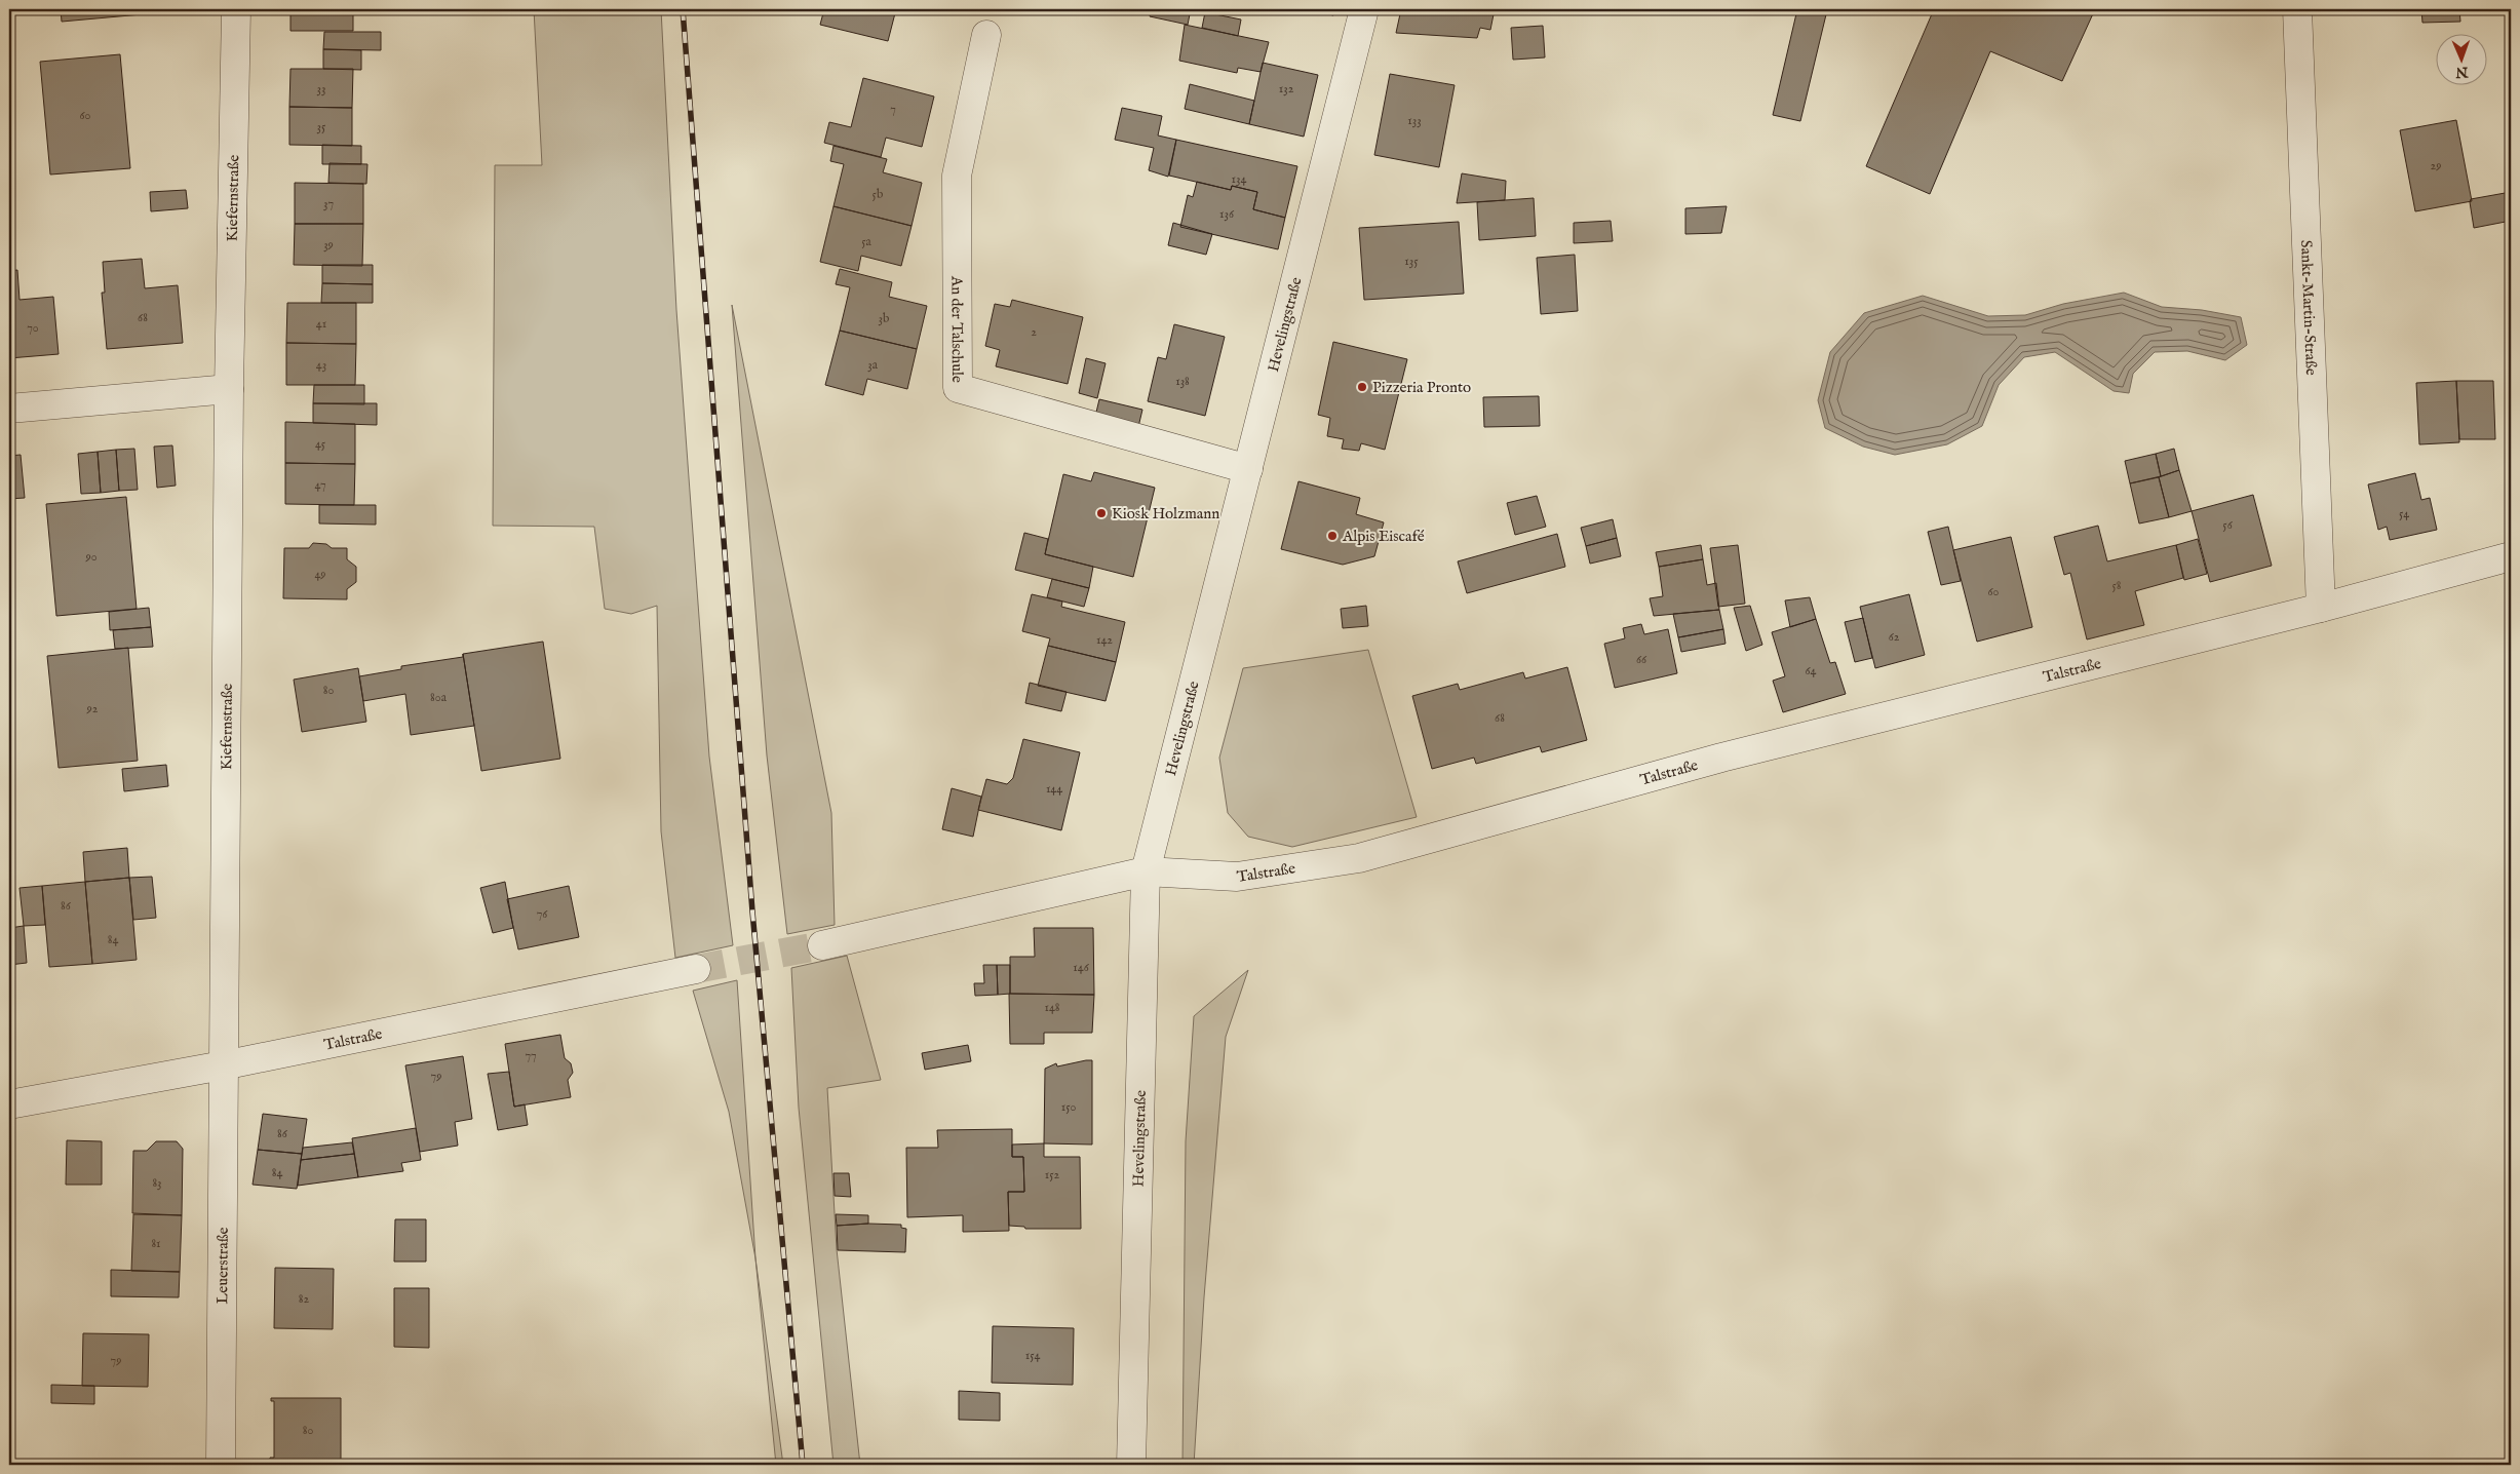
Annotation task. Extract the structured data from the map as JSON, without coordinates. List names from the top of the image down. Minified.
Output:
{"streets":{"street":["Kiefernstraße","Sankt-Martin-Straße","Hevelingstraße","An der Talschule","Talstraße","Leuerstraße"]},"crossings":[["Kiefernstraße","Talstraße"],["Kiefernstraße","Leuerstraße"],["Sankt-Martin-Straße","Talstraße"],["Hevelingstraße","An der Talschule"],["Hevelingstraße","Talstraße"],["Talstraße","Leuerstraße"]],"places":["Pizzeria Pronto","Kiosk Holzmann","Alpis Eiscafé"],"house_numbers":["33","132","7","60","133","35","29","134","5b","37","136","5a","39","135","68","3b","41","70","2","43","3a","138","45","47","54","56","90","49","58","60","62","142","66","64","80","80a","92","68","144","86","76","84","146","148","77","79","150","86","84","152","83","81","82","154","79","80"],"north":"bottom"}
